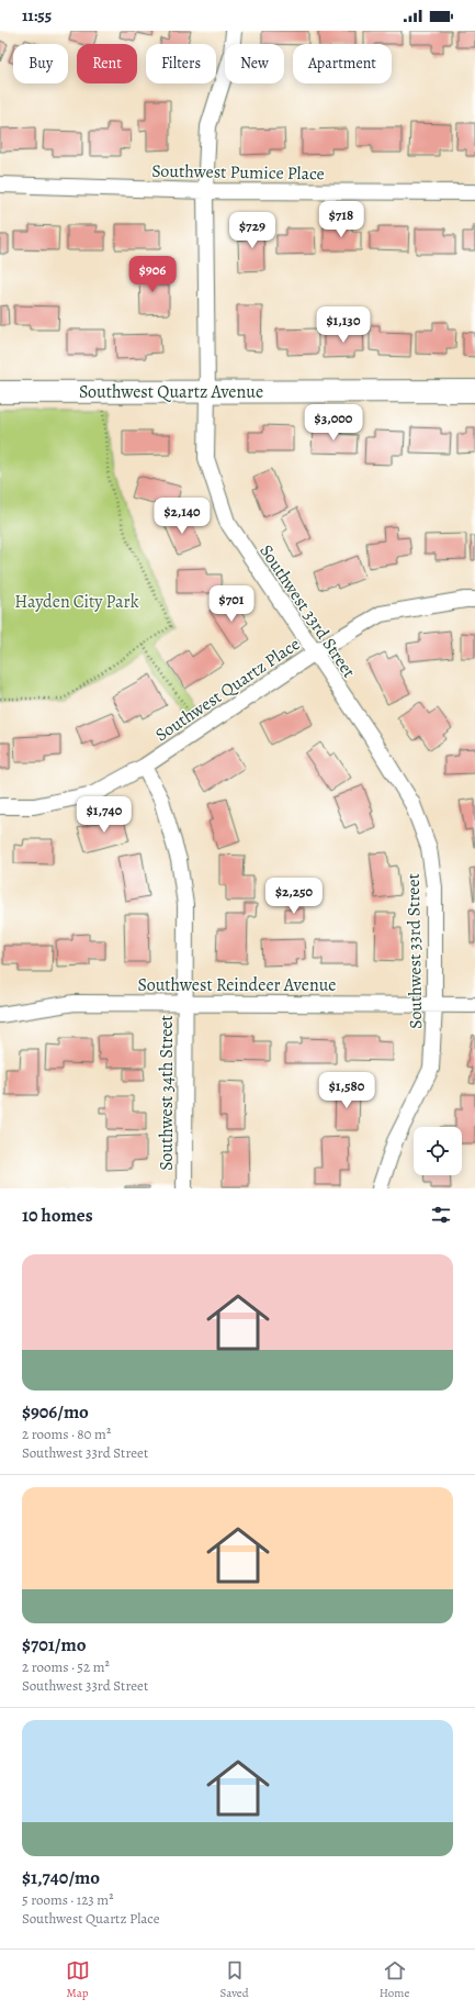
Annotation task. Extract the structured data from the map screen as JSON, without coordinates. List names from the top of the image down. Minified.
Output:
{"streets":{"street":["Southwest Pumice Place","Southwest Quartz Avenue","Southwest 33rd Street","Southwest Quartz Place","Southwest Reindeer Avenue","Southwest 34th Street"]},"crossings":[["Southwest Pumice Place","Southwest 33rd Street"],["Southwest Quartz Avenue","Southwest 33rd Street"],["Southwest 33rd Street","Southwest Quartz Place"],["Southwest 33rd Street","Southwest Reindeer Avenue"],["Southwest Quartz Place","Southwest 34th Street"],["Southwest Reindeer Avenue","Southwest 34th Street"]],"parks":["Hayden City Park"],"page":{"status":"11:55","chip":["Buy","Rent","Filters","New","Apartment"],"price":["$718","$729","$906","$1,130","$3,000","$2,140","$701","$1,740","$2,250","$1,580"],"heading":"10 homes","list":[{"name":"$906/mo","note":"2 rooms · 80 m² · Southwest 33rd Street"},{"name":"$701/mo","note":"2 rooms · 52 m² · Southwest 33rd Street"},{"name":"$1,740/mo","note":"5 rooms · 123 m² · Southwest Quartz Place"}],"tabs":["Map","Saved","Home"]}}
